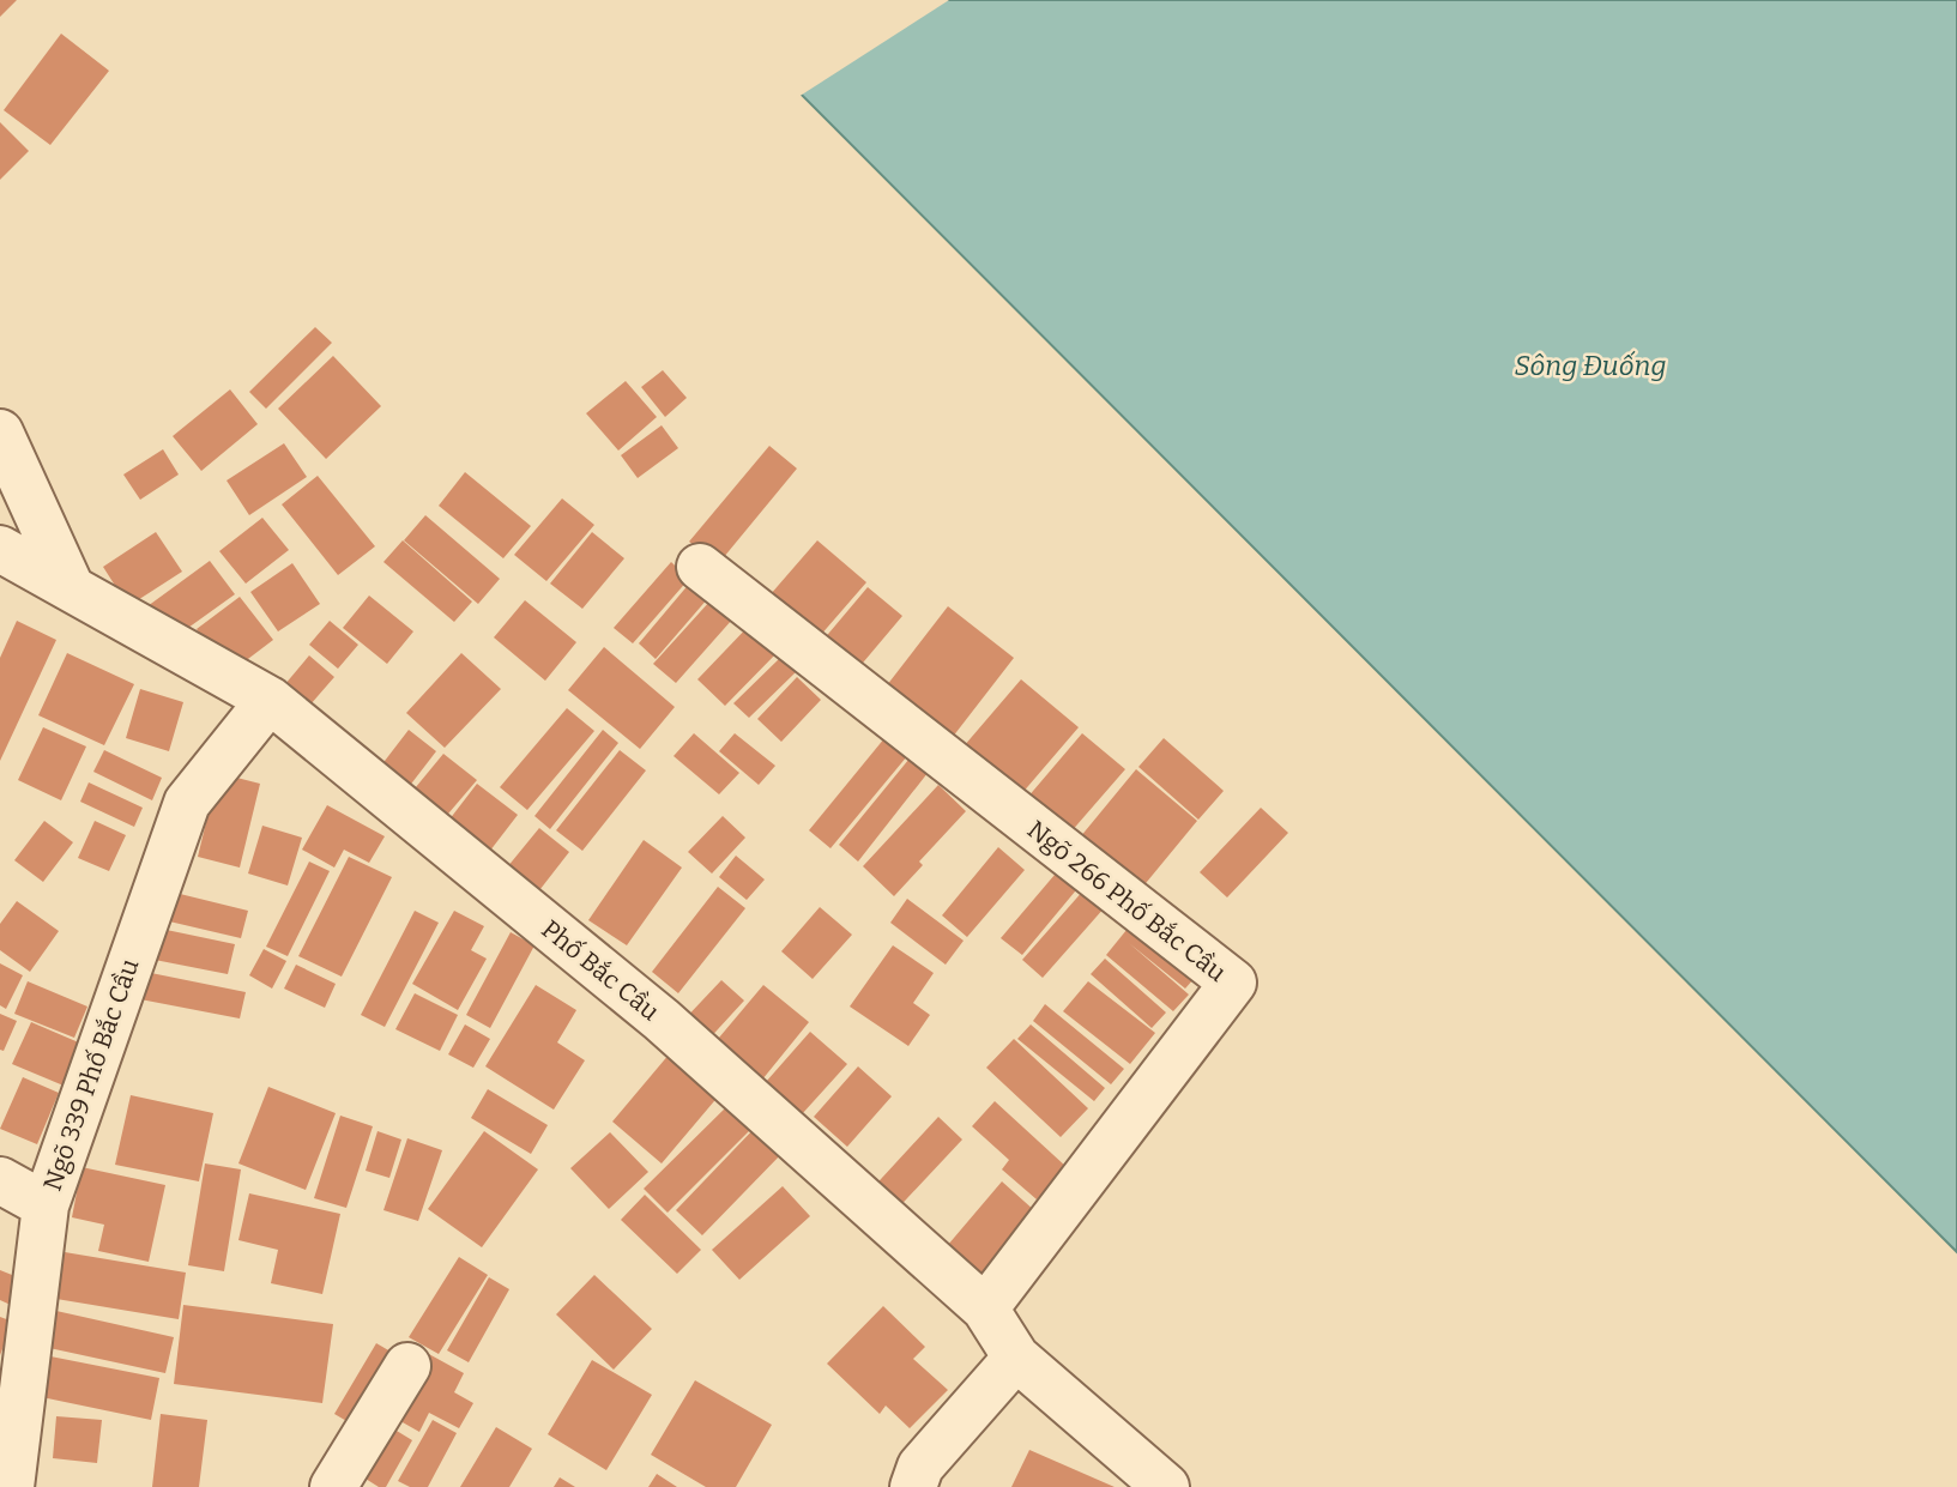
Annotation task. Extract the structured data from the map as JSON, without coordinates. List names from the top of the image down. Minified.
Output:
{"streets":{"street":["Ngõ 266 Phố Bắc Cầu","Phố Bắc Cầu","Ngõ 339 Phố Bắc Cầu"]},"crossings":[["Ngõ 266 Phố Bắc Cầu","Phố Bắc Cầu"],["Phố Bắc Cầu","Ngõ 339 Phố Bắc Cầu"]],"water":["Sông Đuống"]}
